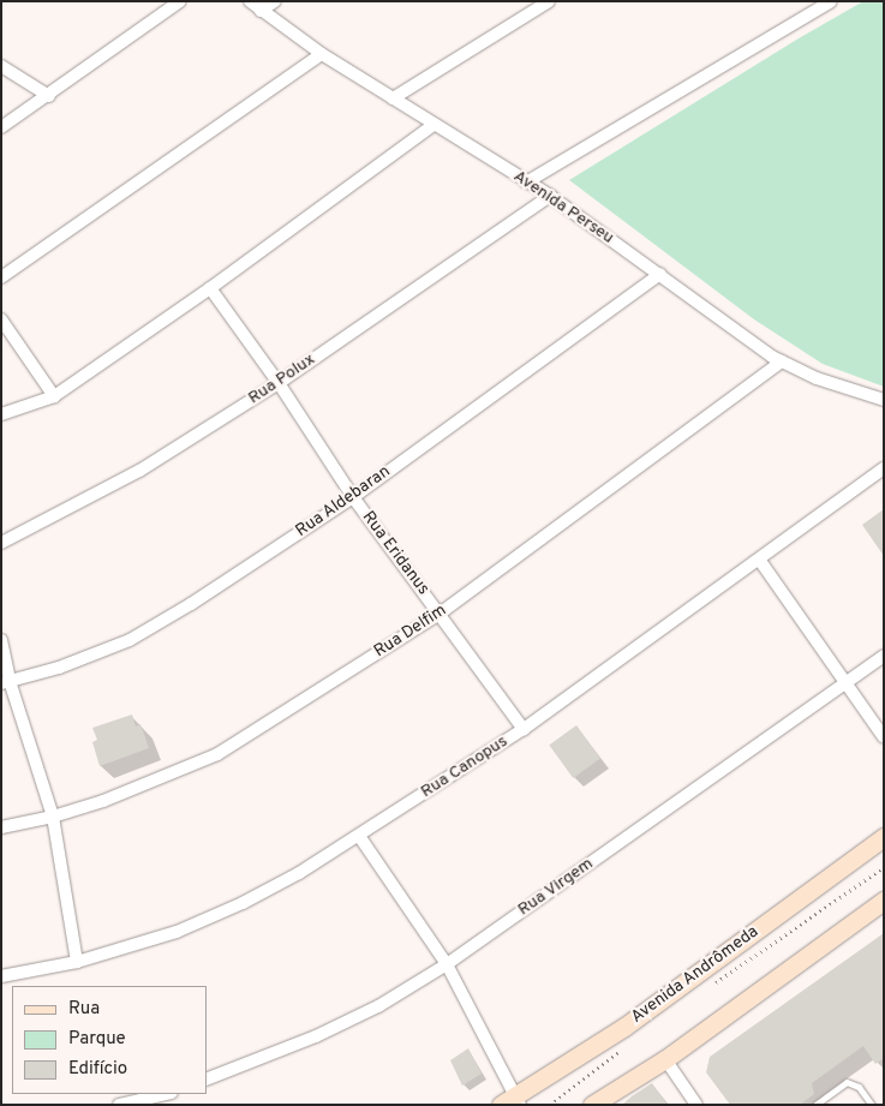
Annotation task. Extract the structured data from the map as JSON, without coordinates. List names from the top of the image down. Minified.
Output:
{"streets":{"main road":["Avenida Andrômeda"],"street":["Avenida Perseu","Rua Polux","Rua Aldebaran","Rua Eridanus","Rua Delfim","Rua Canopus","Rua Virgem"]},"crossings":[["Avenida Perseu","Rua Polux"],["Avenida Perseu","Rua Aldebaran"],["Avenida Perseu","Rua Delfim"],["Rua Polux","Rua Eridanus"],["Rua Aldebaran","Rua Eridanus"],["Rua Eridanus","Rua Delfim"],["Rua Eridanus","Rua Canopus"]],"legend":["Rua","Parque","Edifício"]}
